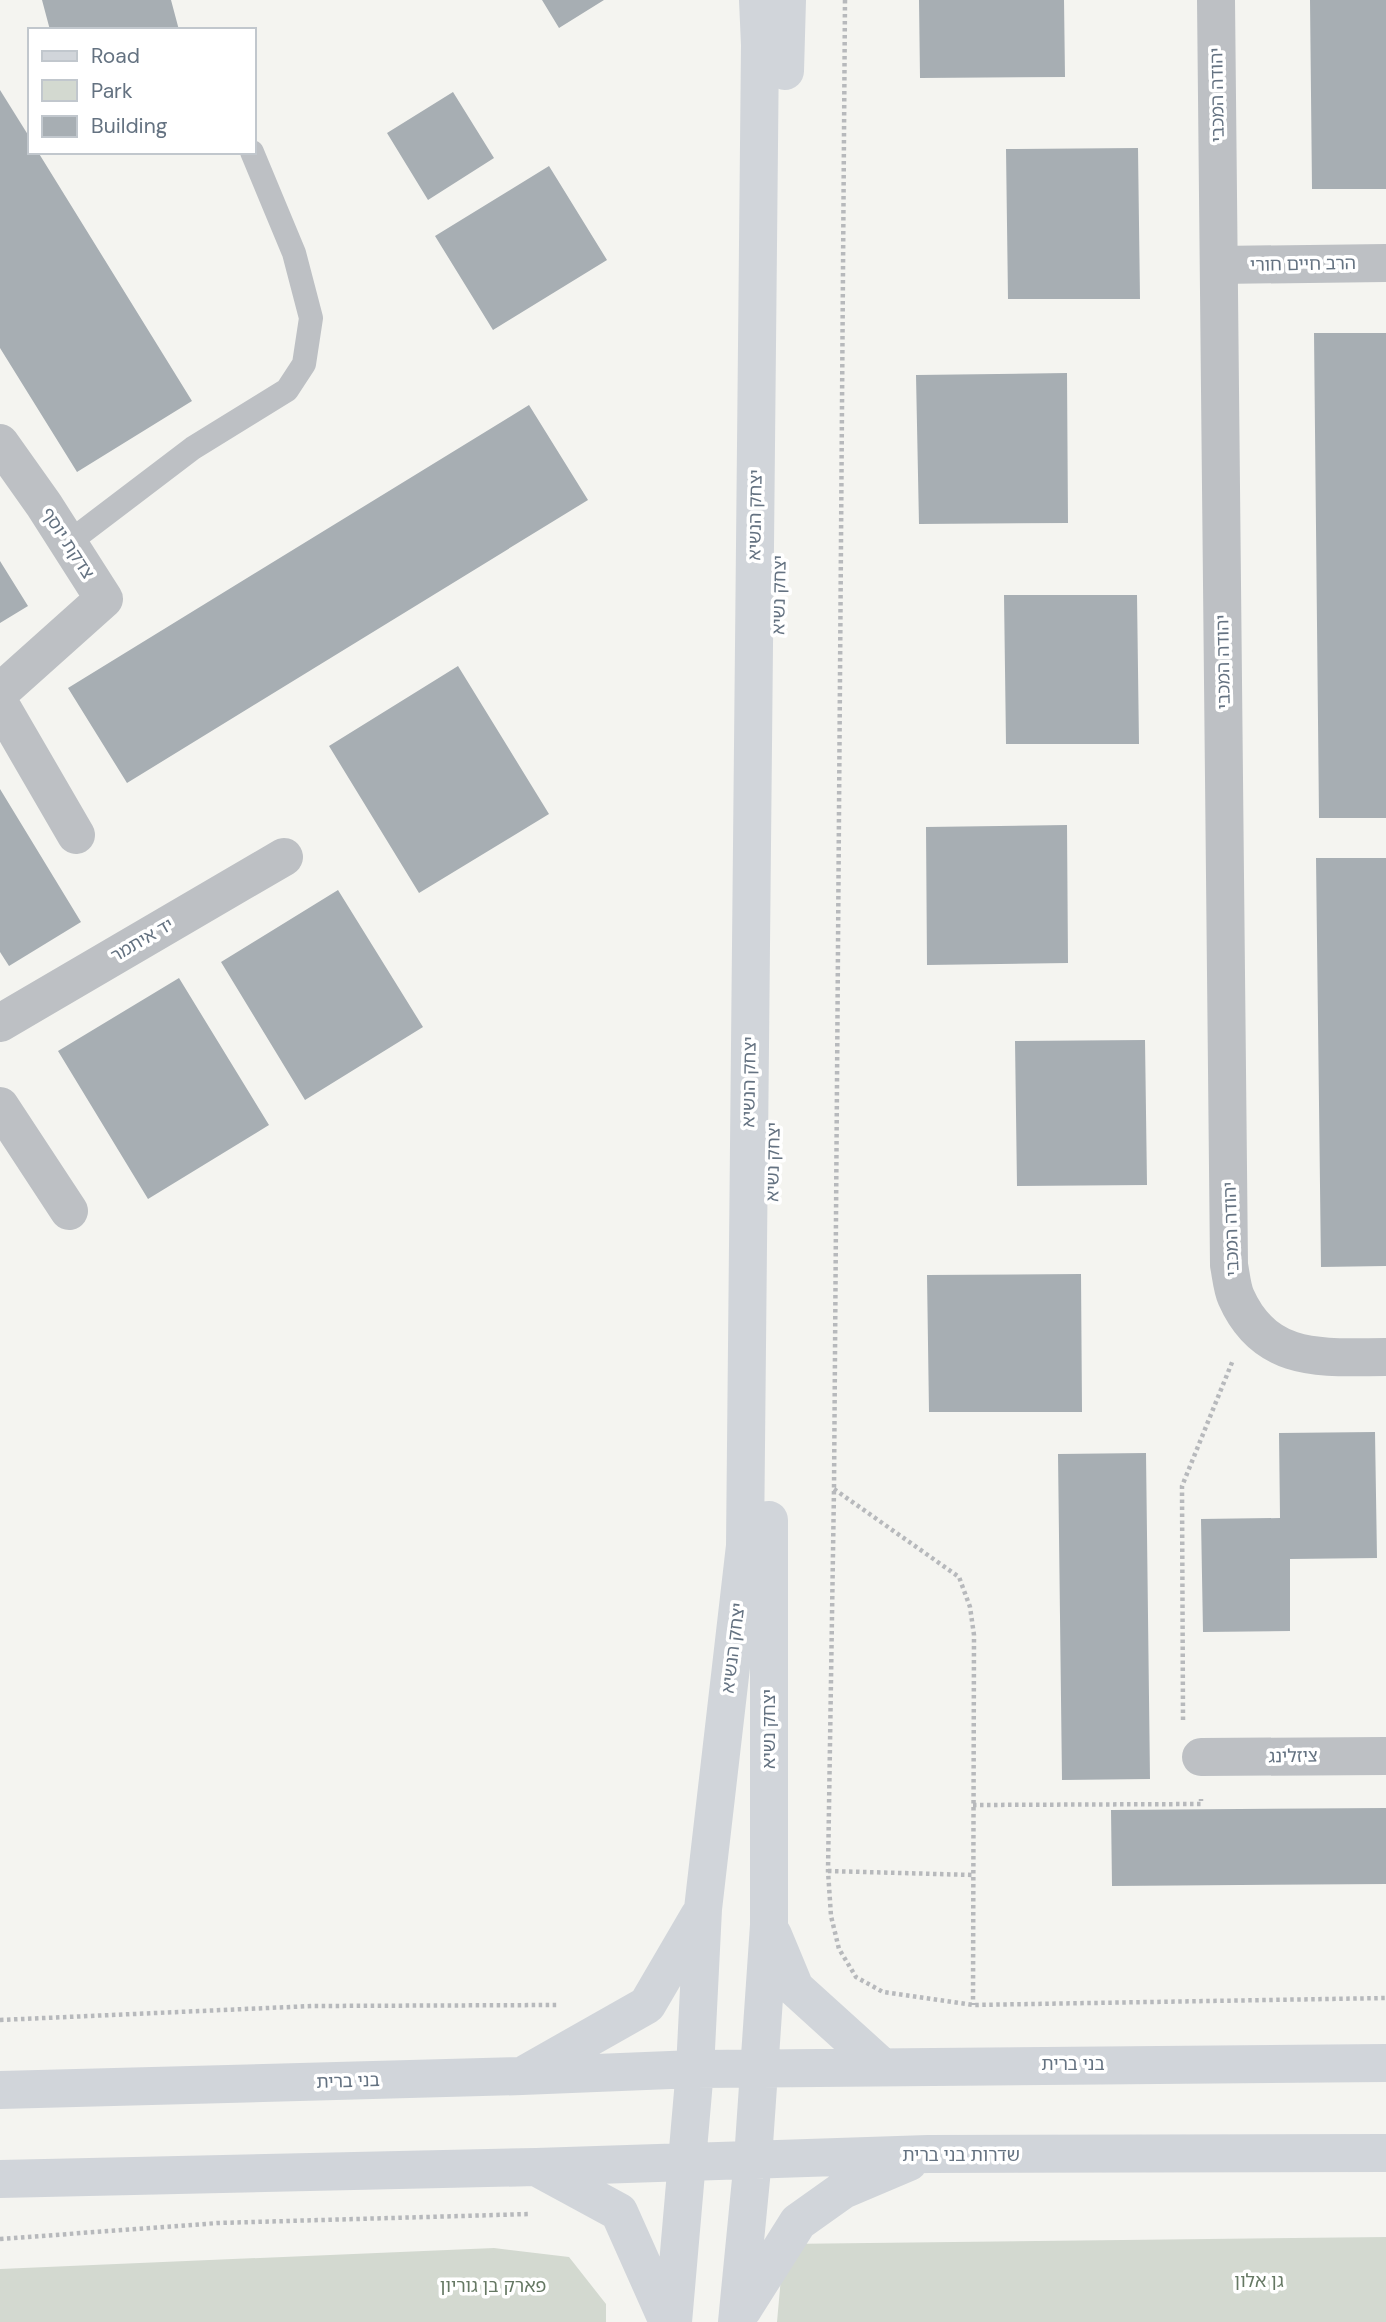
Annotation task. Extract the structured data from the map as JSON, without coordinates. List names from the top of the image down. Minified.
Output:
{"streets":{"main road":["יצחק הנשיא","יצחק נשיא","בני ברית","שדרות בני ברית"],"street":["יהודה המכבי","הרב חיים חורי","צדקת יוסף","יד איתמר","ציזלינג"]},"crossings":[["יהודה המכבי","הרב חיים חורי"],["יצחק הנשיא","בני ברית"],["יצחק הנשיא","שדרות בני ברית"],["יצחק נשיא","בני ברית"],["יצחק נשיא","שדרות בני ברית"]],"parks":["גן אלון","פארק בן גוריון"],"legend":["Road","Park","Building"]}
